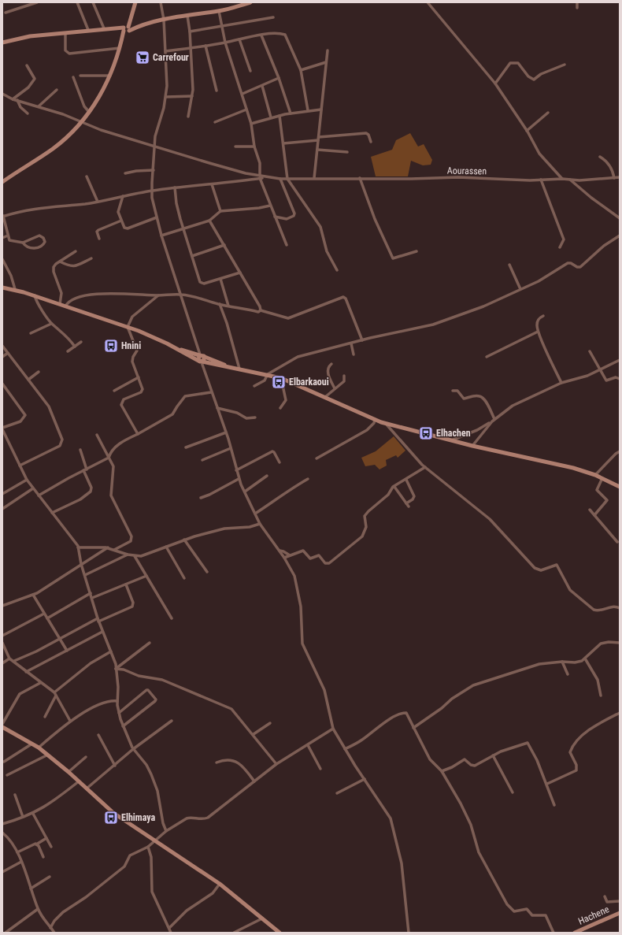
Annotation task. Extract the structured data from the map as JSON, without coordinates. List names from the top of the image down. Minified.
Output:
{"streets":{"main road":["Hachene"],"street":["Aourassen"]},"places":{"supermarket":["Carrefour"],"bus stop":["Hnini","Elbarkaoui","Elhachen","Elhimaya"]}}
